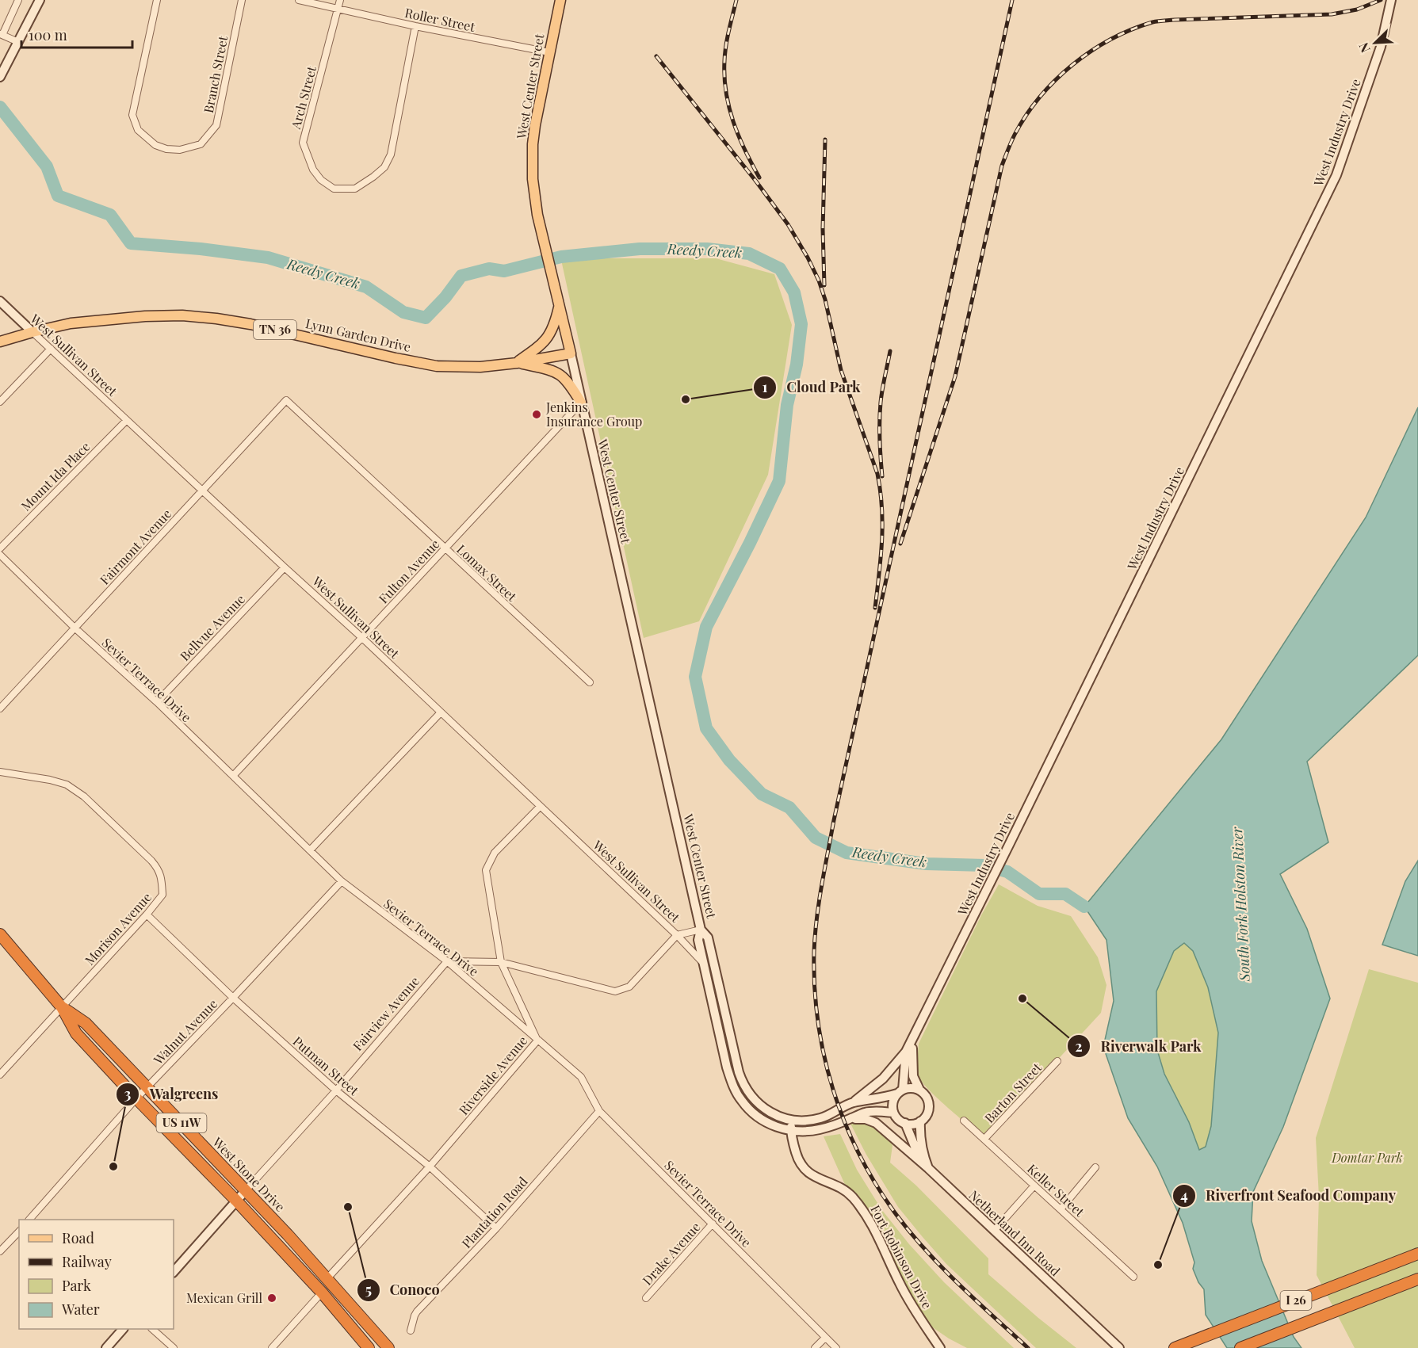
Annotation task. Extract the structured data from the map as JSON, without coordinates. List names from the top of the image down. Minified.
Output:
{"streets":{"highway":["US 11W","West Stone Drive","I 26"],"main road":["West Center Street","West Industry Drive","TN 36","Lynn Garden Drive","West Sullivan Street","Fairview Avenue","Netherland Inn Road","Fort Robinson Drive"],"street":["Roller Street","Branch Street","Arch Street","Mount Ida Place","Fairmont Avenue","Fulton Avenue","Lomax Street","Bellvue Avenue","Sevier Terrace Drive","Morison Avenue","Walnut Avenue","Putman Street","Riverside Avenue","Barton Street","Keller Street","Plantation Road","Drake Avenue"]},"crossings":[["Roller Street","West Center Street"],["Roller Street","Arch Street"],["West Center Street","West Industry Drive"],["West Center Street","Lynn Garden Drive"],["West Center Street","West Sullivan Street"],["West Center Street","Fulton Avenue"],["West Center Street","Netherland Inn Road"],["West Center Street","Fort Robinson Drive"],["West Industry Drive","Netherland Inn Road"],["Lynn Garden Drive","West Sullivan Street"],["West Sullivan Street","Mount Ida Place"],["West Sullivan Street","Fairmont Avenue"],["West Sullivan Street","Fulton Avenue"],["West Sullivan Street","Bellvue Avenue"],["West Sullivan Street","Riverside Avenue"],["Fairmont Avenue","Lomax Street"],["Fairmont Avenue","Sevier Terrace Drive"],["Fulton Avenue","Lomax Street"],["Fulton Avenue","Sevier Terrace Drive"],["Bellvue Avenue","Sevier Terrace Drive"],["Sevier Terrace Drive","Fairview Avenue"],["Sevier Terrace Drive","Walnut Avenue"],["Sevier Terrace Drive","Riverside Avenue"],["Sevier Terrace Drive","Plantation Road"],["Sevier Terrace Drive","Drake Avenue"],["Morison Avenue","Putman Street"],["Morison Avenue","West Stone Drive"],["Fairview Avenue","Putman Street"],["Fairview Avenue","West Stone Drive"],["Walnut Avenue","Putman Street"],["Walnut Avenue","West Stone Drive"],["Putman Street","Riverside Avenue"],["Putman Street","Plantation Road"],["Riverside Avenue","West Stone Drive"],["Barton Street","Keller Street"]],"water":["Reedy Creek","South Fork Holston River"],"parks":["Domtar Park"],"places":["Cloud Park","Jenkins Insurance Group","Riverwalk Park","Walgreens","Conoco","Riverfront Seafood Company","Mexican Grill"],"legend":["Road","Railway","Park","Water"],"scale_bar":"100 m","north":"bottom left"}
